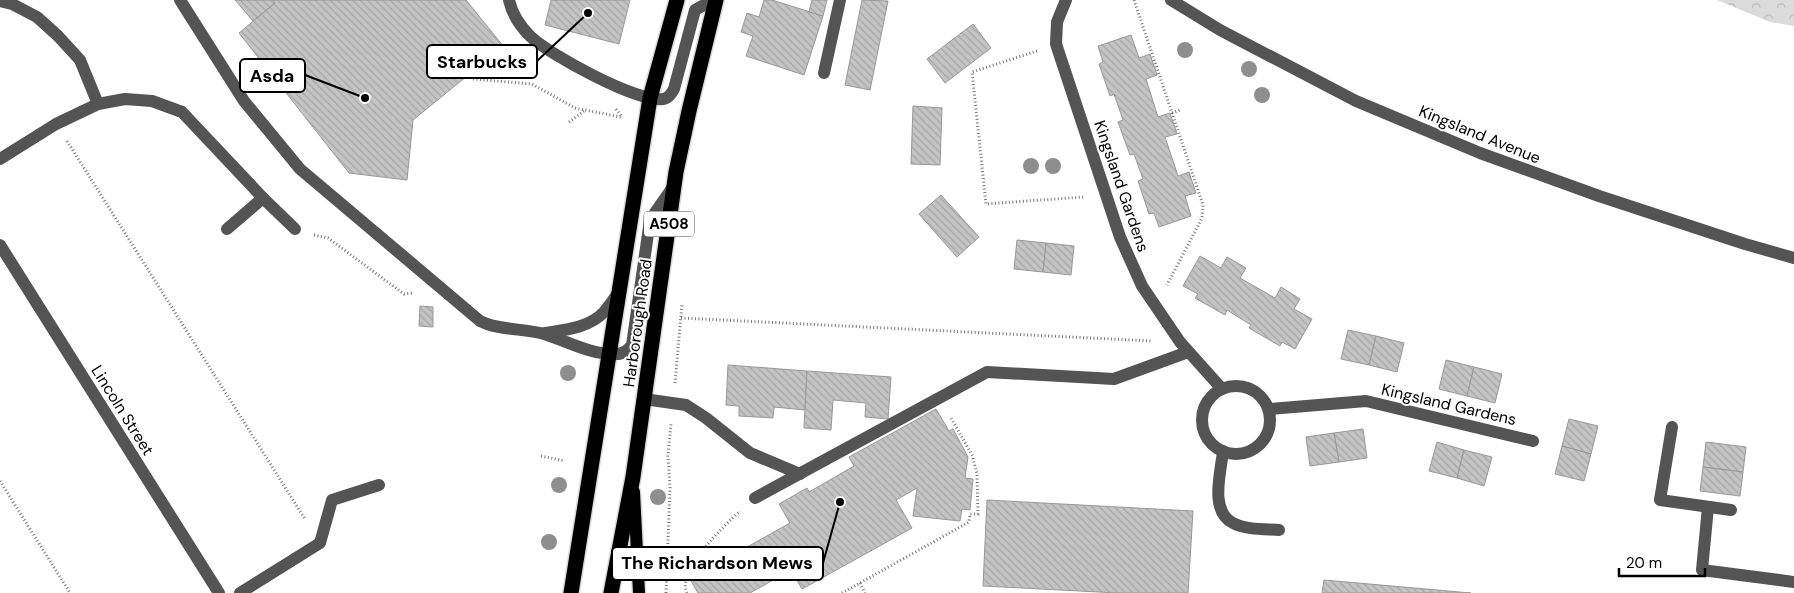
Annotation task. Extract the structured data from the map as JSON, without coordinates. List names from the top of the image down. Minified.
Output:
{"streets":{"highway":["A508","Harborough Road"],"street":["Kingsland Avenue","Kingsland Gardens","Lincoln Street"]},"places":["Starbucks","Asda","The Richardson Mews"],"scale_bar":"20 m"}
